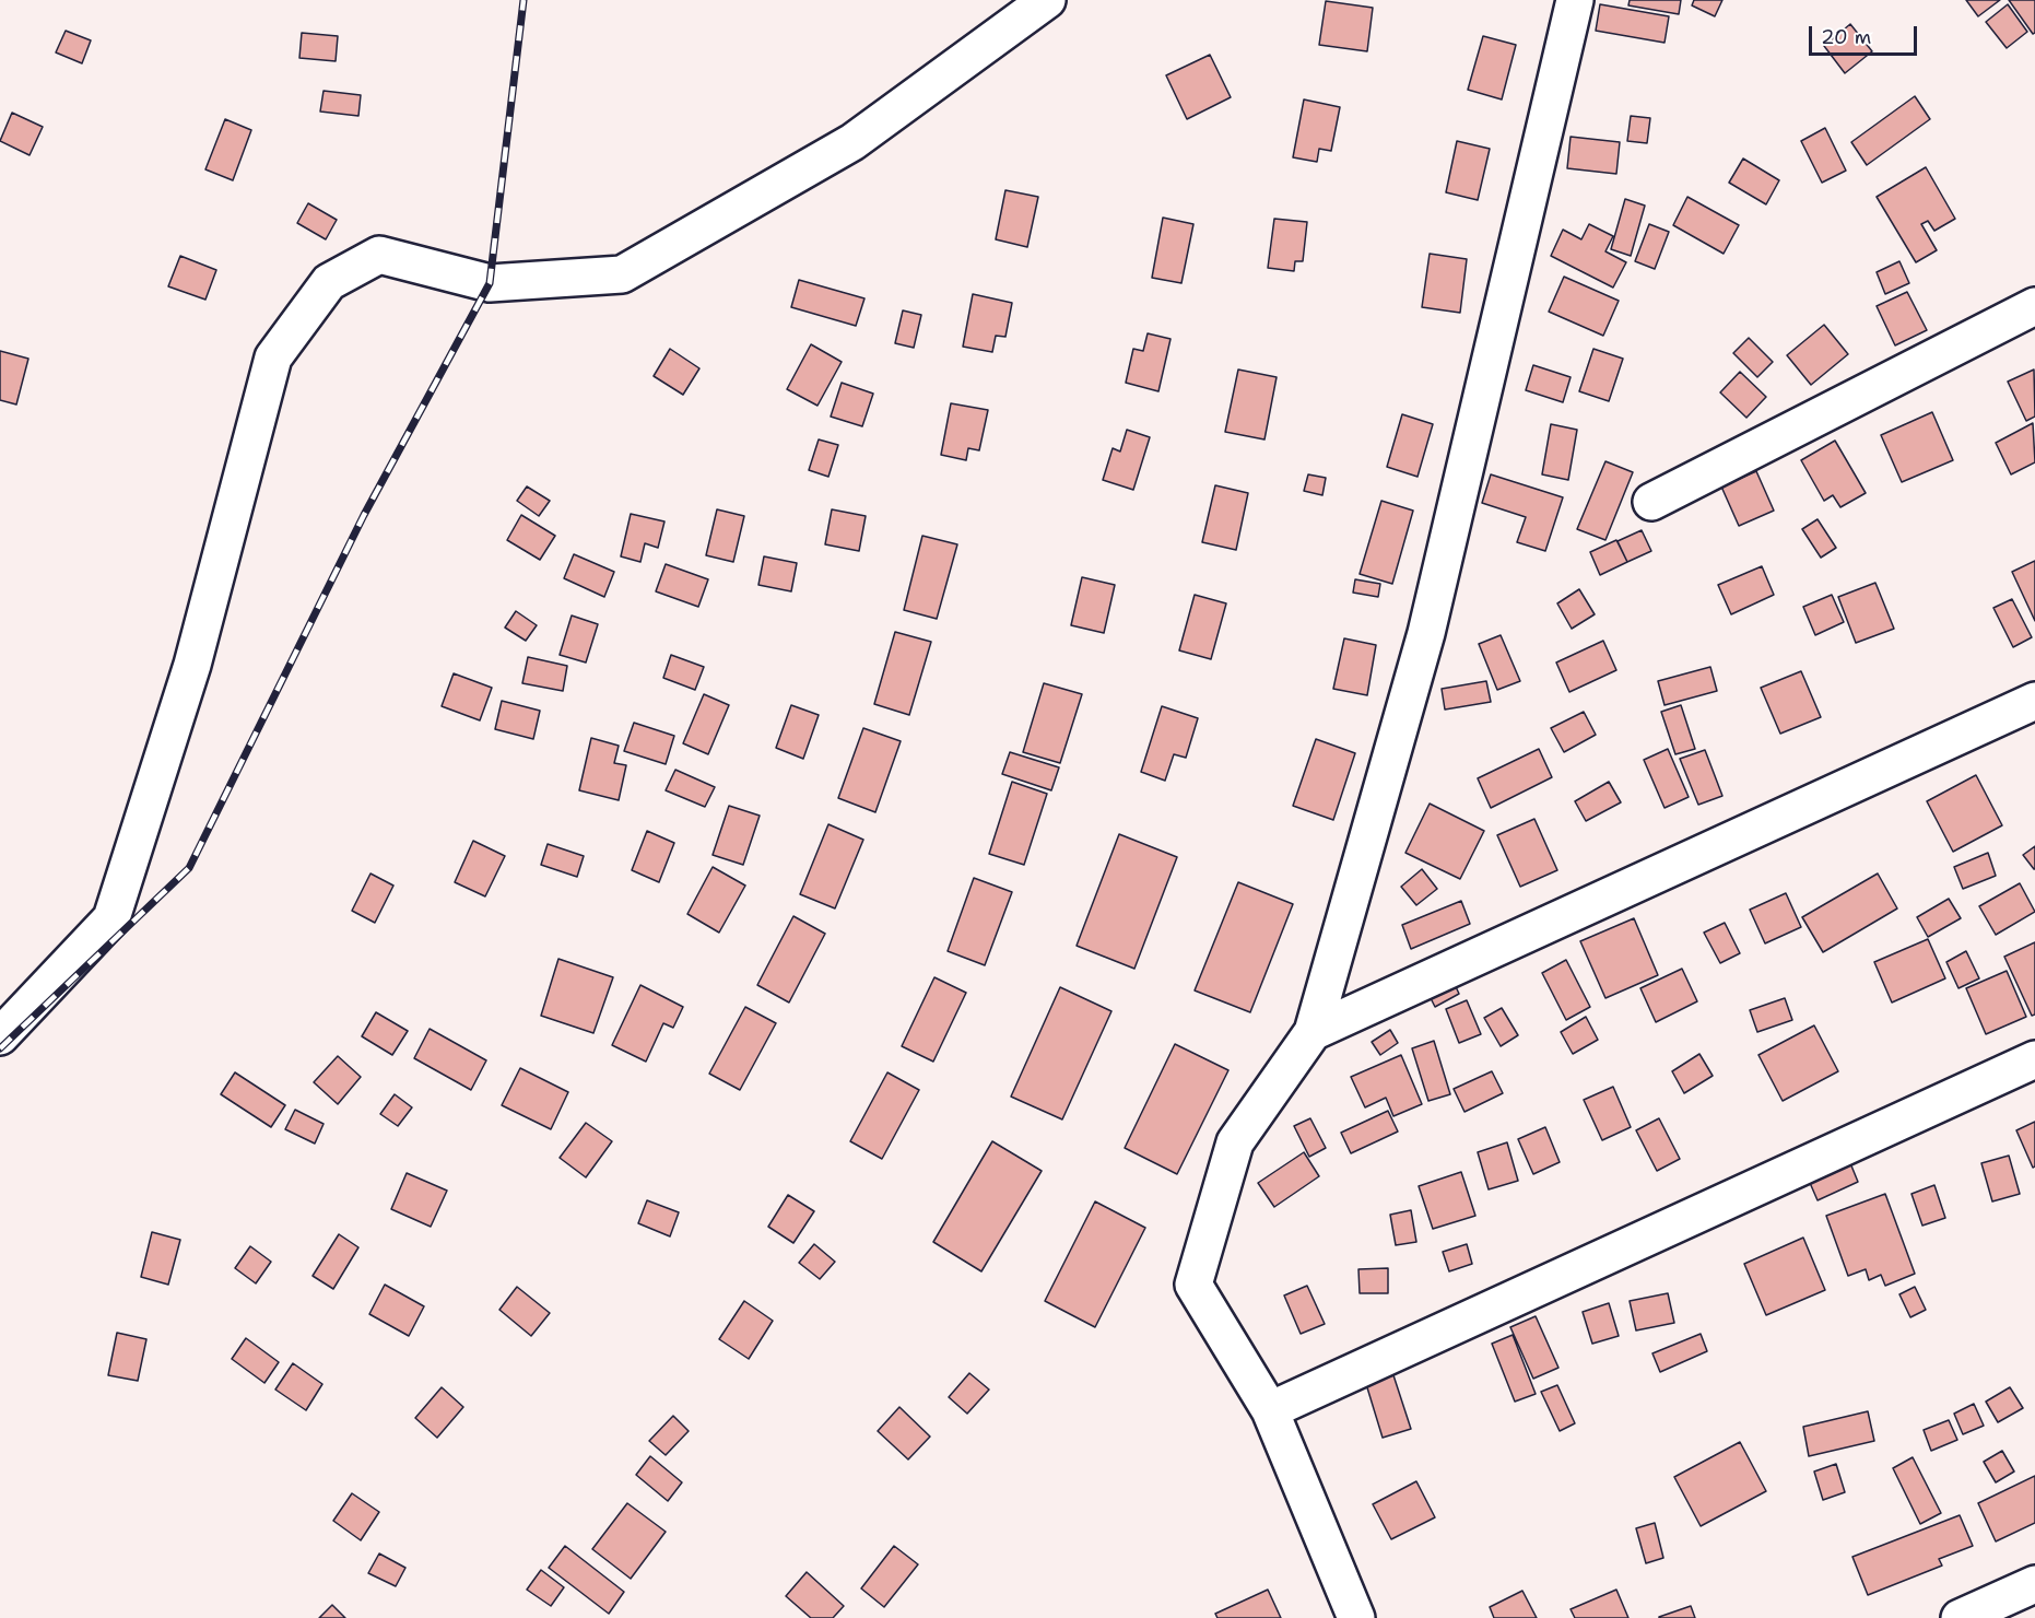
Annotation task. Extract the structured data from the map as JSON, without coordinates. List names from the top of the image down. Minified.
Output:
{"scale_bar":"20 m"}
